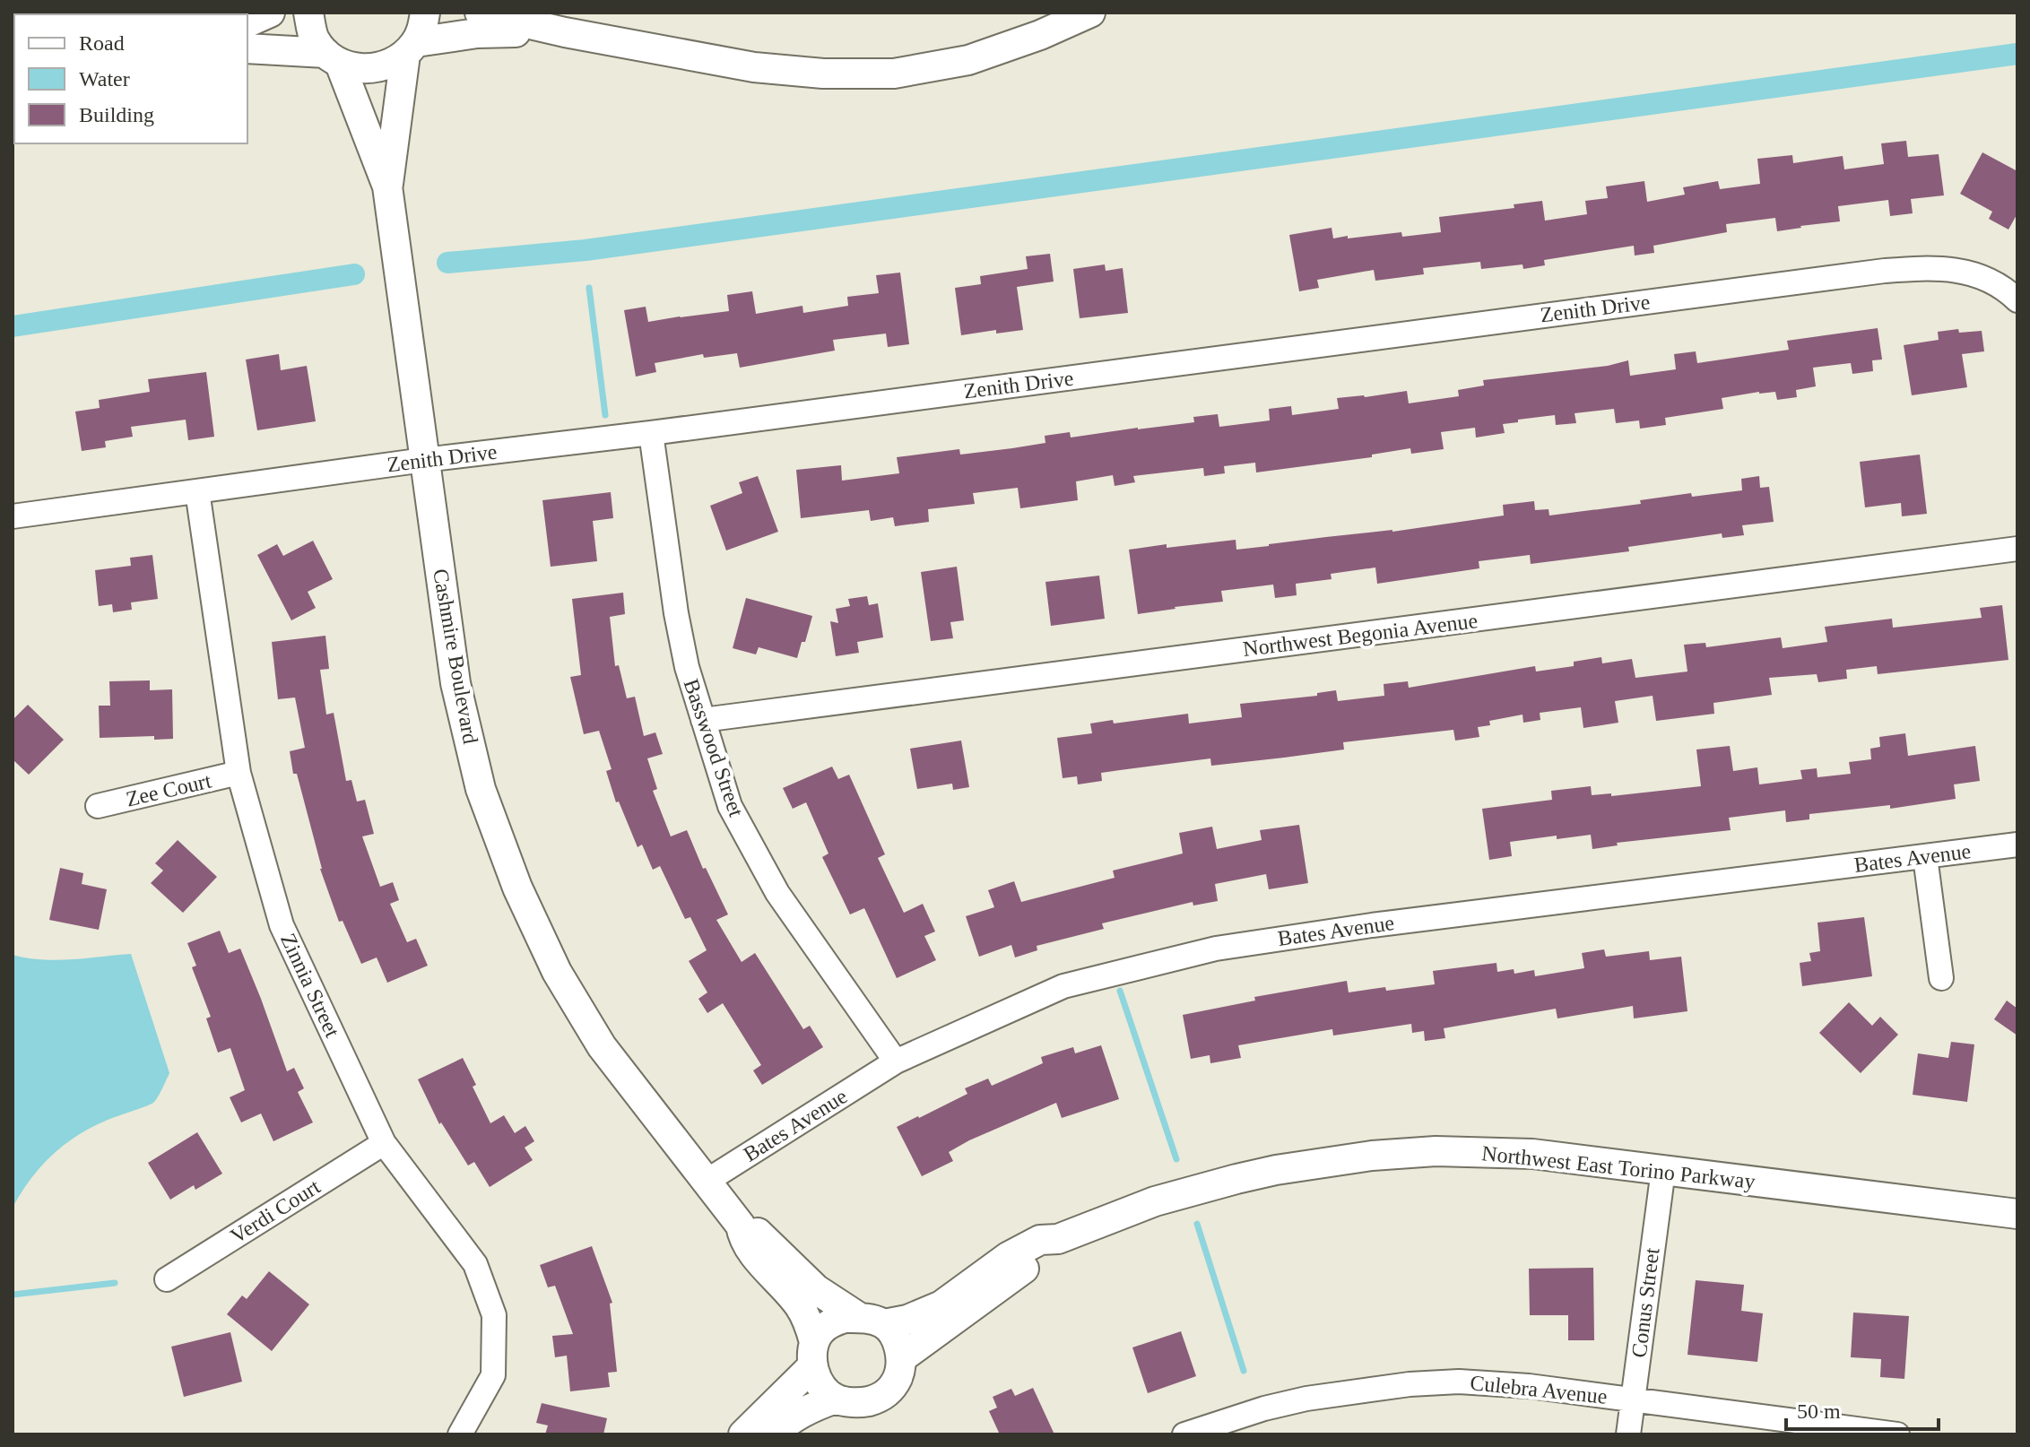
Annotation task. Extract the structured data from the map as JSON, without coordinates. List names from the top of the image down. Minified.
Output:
{"streets":{"street":["Zenith Drive","Northwest Begonia Avenue","Cashmire Boulevard","Basswood Street","Zee Court","Bates Avenue","Zinnia Street","Northwest East Torino Parkway","Verdi Court","Conus Street","Culebra Avenue"]},"crossings":[["Zenith Drive","Cashmire Boulevard"],["Zenith Drive","Basswood Street"],["Zenith Drive","Zinnia Street"],["Northwest Begonia Avenue","Basswood Street"],["Cashmire Boulevard","Bates Avenue"],["Cashmire Boulevard","Northwest East Torino Parkway"],["Basswood Street","Bates Avenue"],["Zee Court","Zinnia Street"],["Zinnia Street","Verdi Court"],["Northwest East Torino Parkway","Conus Street"],["Conus Street","Culebra Avenue"]],"legend":["Road","Water","Building"],"scale_bar":"50 m"}
